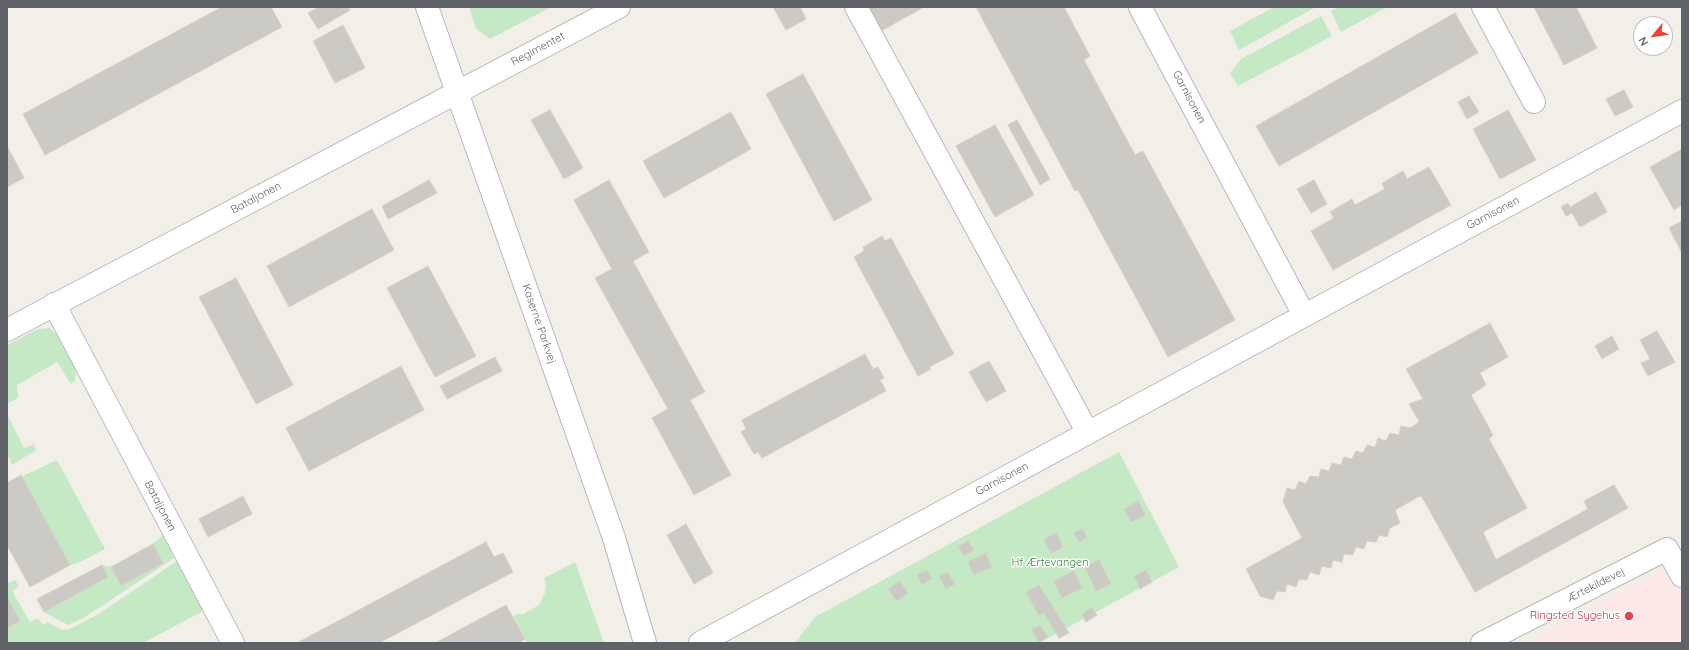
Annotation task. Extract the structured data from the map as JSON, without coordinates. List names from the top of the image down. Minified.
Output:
{"streets":{"street":["Regimentet","Garnisonen","Bataljonen","Kaserne Parkvej","Ærtekildevej"]},"crossings":[["Regimentet","Bataljonen"],["Regimentet","Kaserne Parkvej"],["Bataljonen","Kaserne Parkvej"]],"parks":["Hf Ærtevangen"],"places":["Ringsted Sygehus"],"north":"bottom left"}
